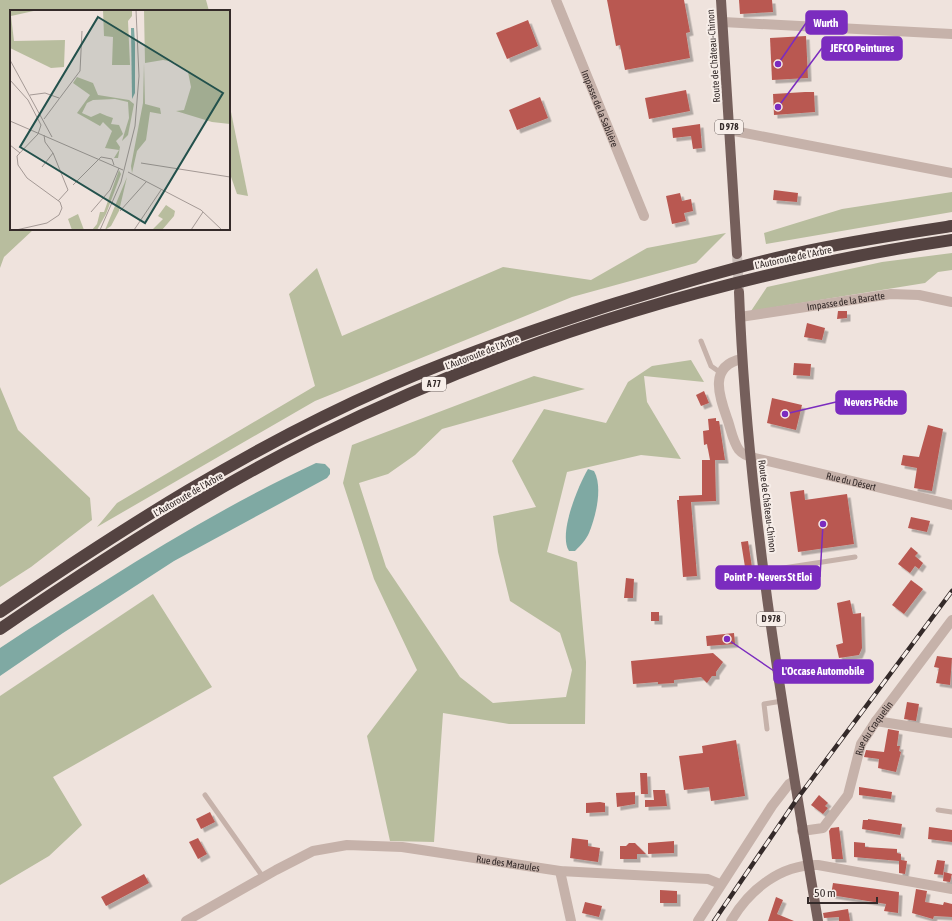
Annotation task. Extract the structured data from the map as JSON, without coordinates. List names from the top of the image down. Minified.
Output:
{"streets":{"highway":["L'Autoroute de l'Arbre","A 77"],"main road":["Route de Château-Chinon","D 978"],"street":["Impasse de la Sablière","Impasse de la Baratte","Rue du Désert","Rue du Craquelin","Rue des Maraules"]},"crossings":[["Route de Château-Chinon","D 978"],["Route de Château-Chinon","Impasse de la Baratte"],["Route de Château-Chinon","Rue du Désert"],["Route de Château-Chinon","Rue du Craquelin"]],"places":["Wurth","JEFCO Peintures","Nevers Pêche","Point P - Nevers St Eloi","L'Occase Automobile"],"scale_bar":"50 m"}
